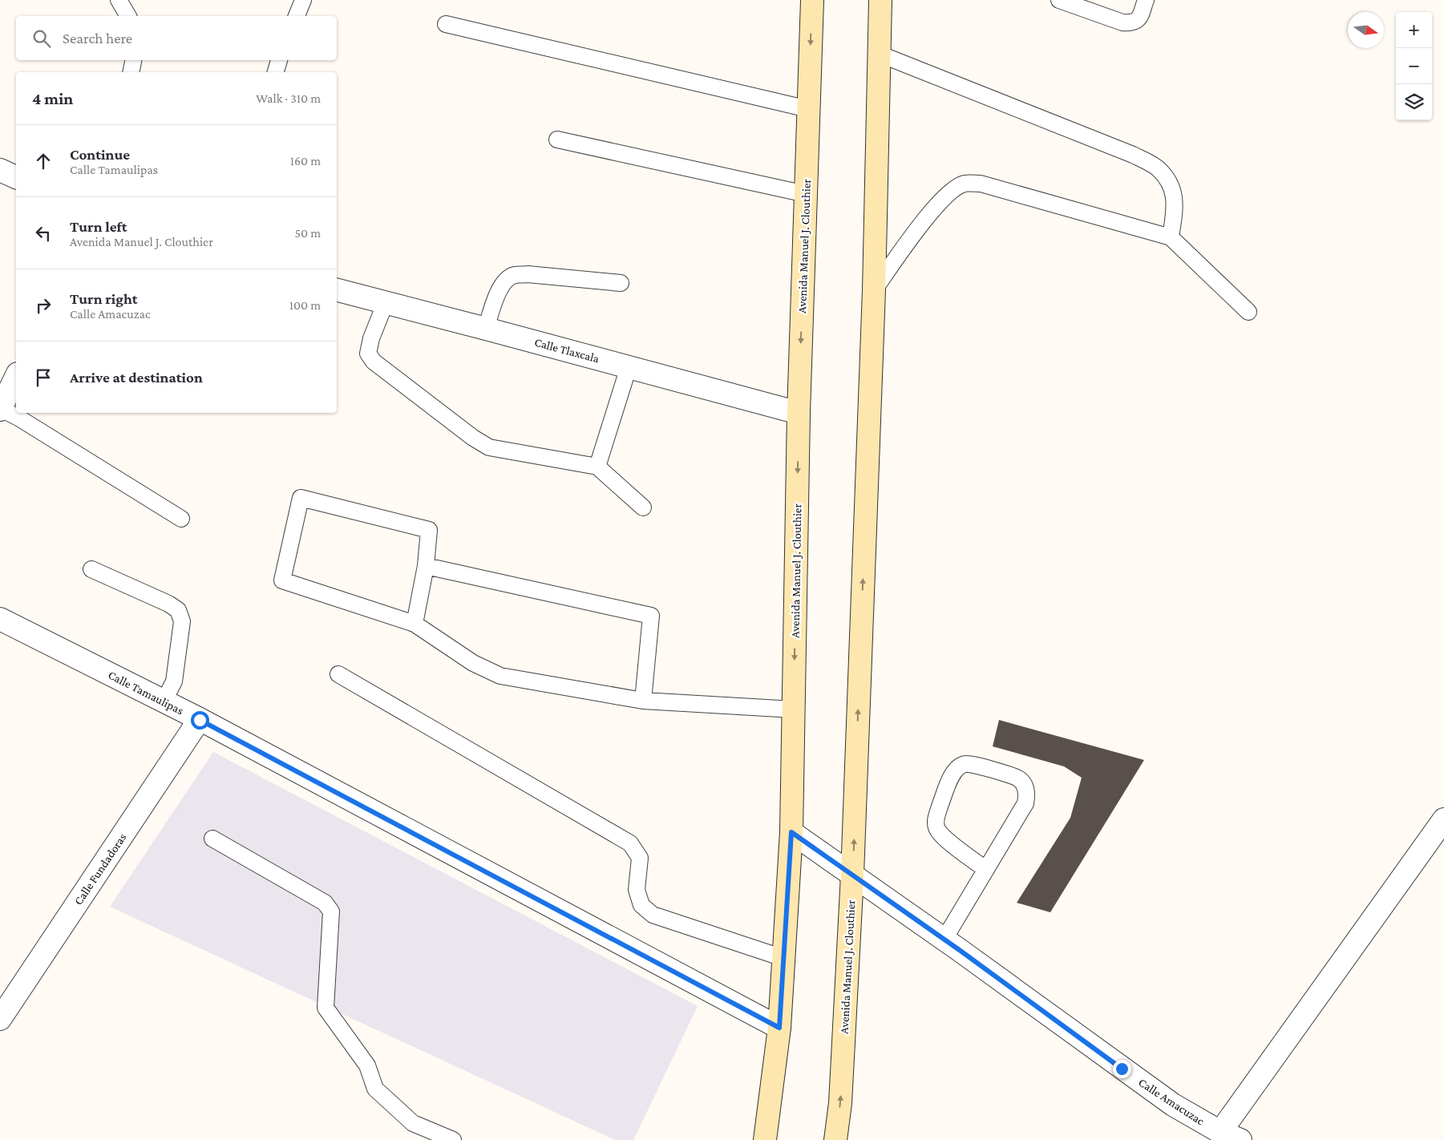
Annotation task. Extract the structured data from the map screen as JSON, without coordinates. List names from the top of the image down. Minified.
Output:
{"streets":{"main road":["Avenida Manuel J. Clouthier"],"street":["Calle Tlaxcala","Calle Tamaulipas","Calle Fundadoras","Calle Amacuzac"]},"crossings":[["Avenida Manuel J. Clouthier","Calle Tlaxcala"],["Avenida Manuel J. Clouthier","Calle Tamaulipas"],["Avenida Manuel J. Clouthier","Calle Amacuzac"],["Calle Tamaulipas","Calle Fundadoras"]],"north":"right","page":{"map_buttons":["+","−"],"search":"Search here","heading":["4 min","Walk · 310 m"],"list":[["Continue","Calle Tamaulipas","160 m"],["Turn left","Avenida Manuel J. Clouthier","50 m"],["Turn right","Calle Amacuzac","100 m"],"Arrive at destination"]}}
